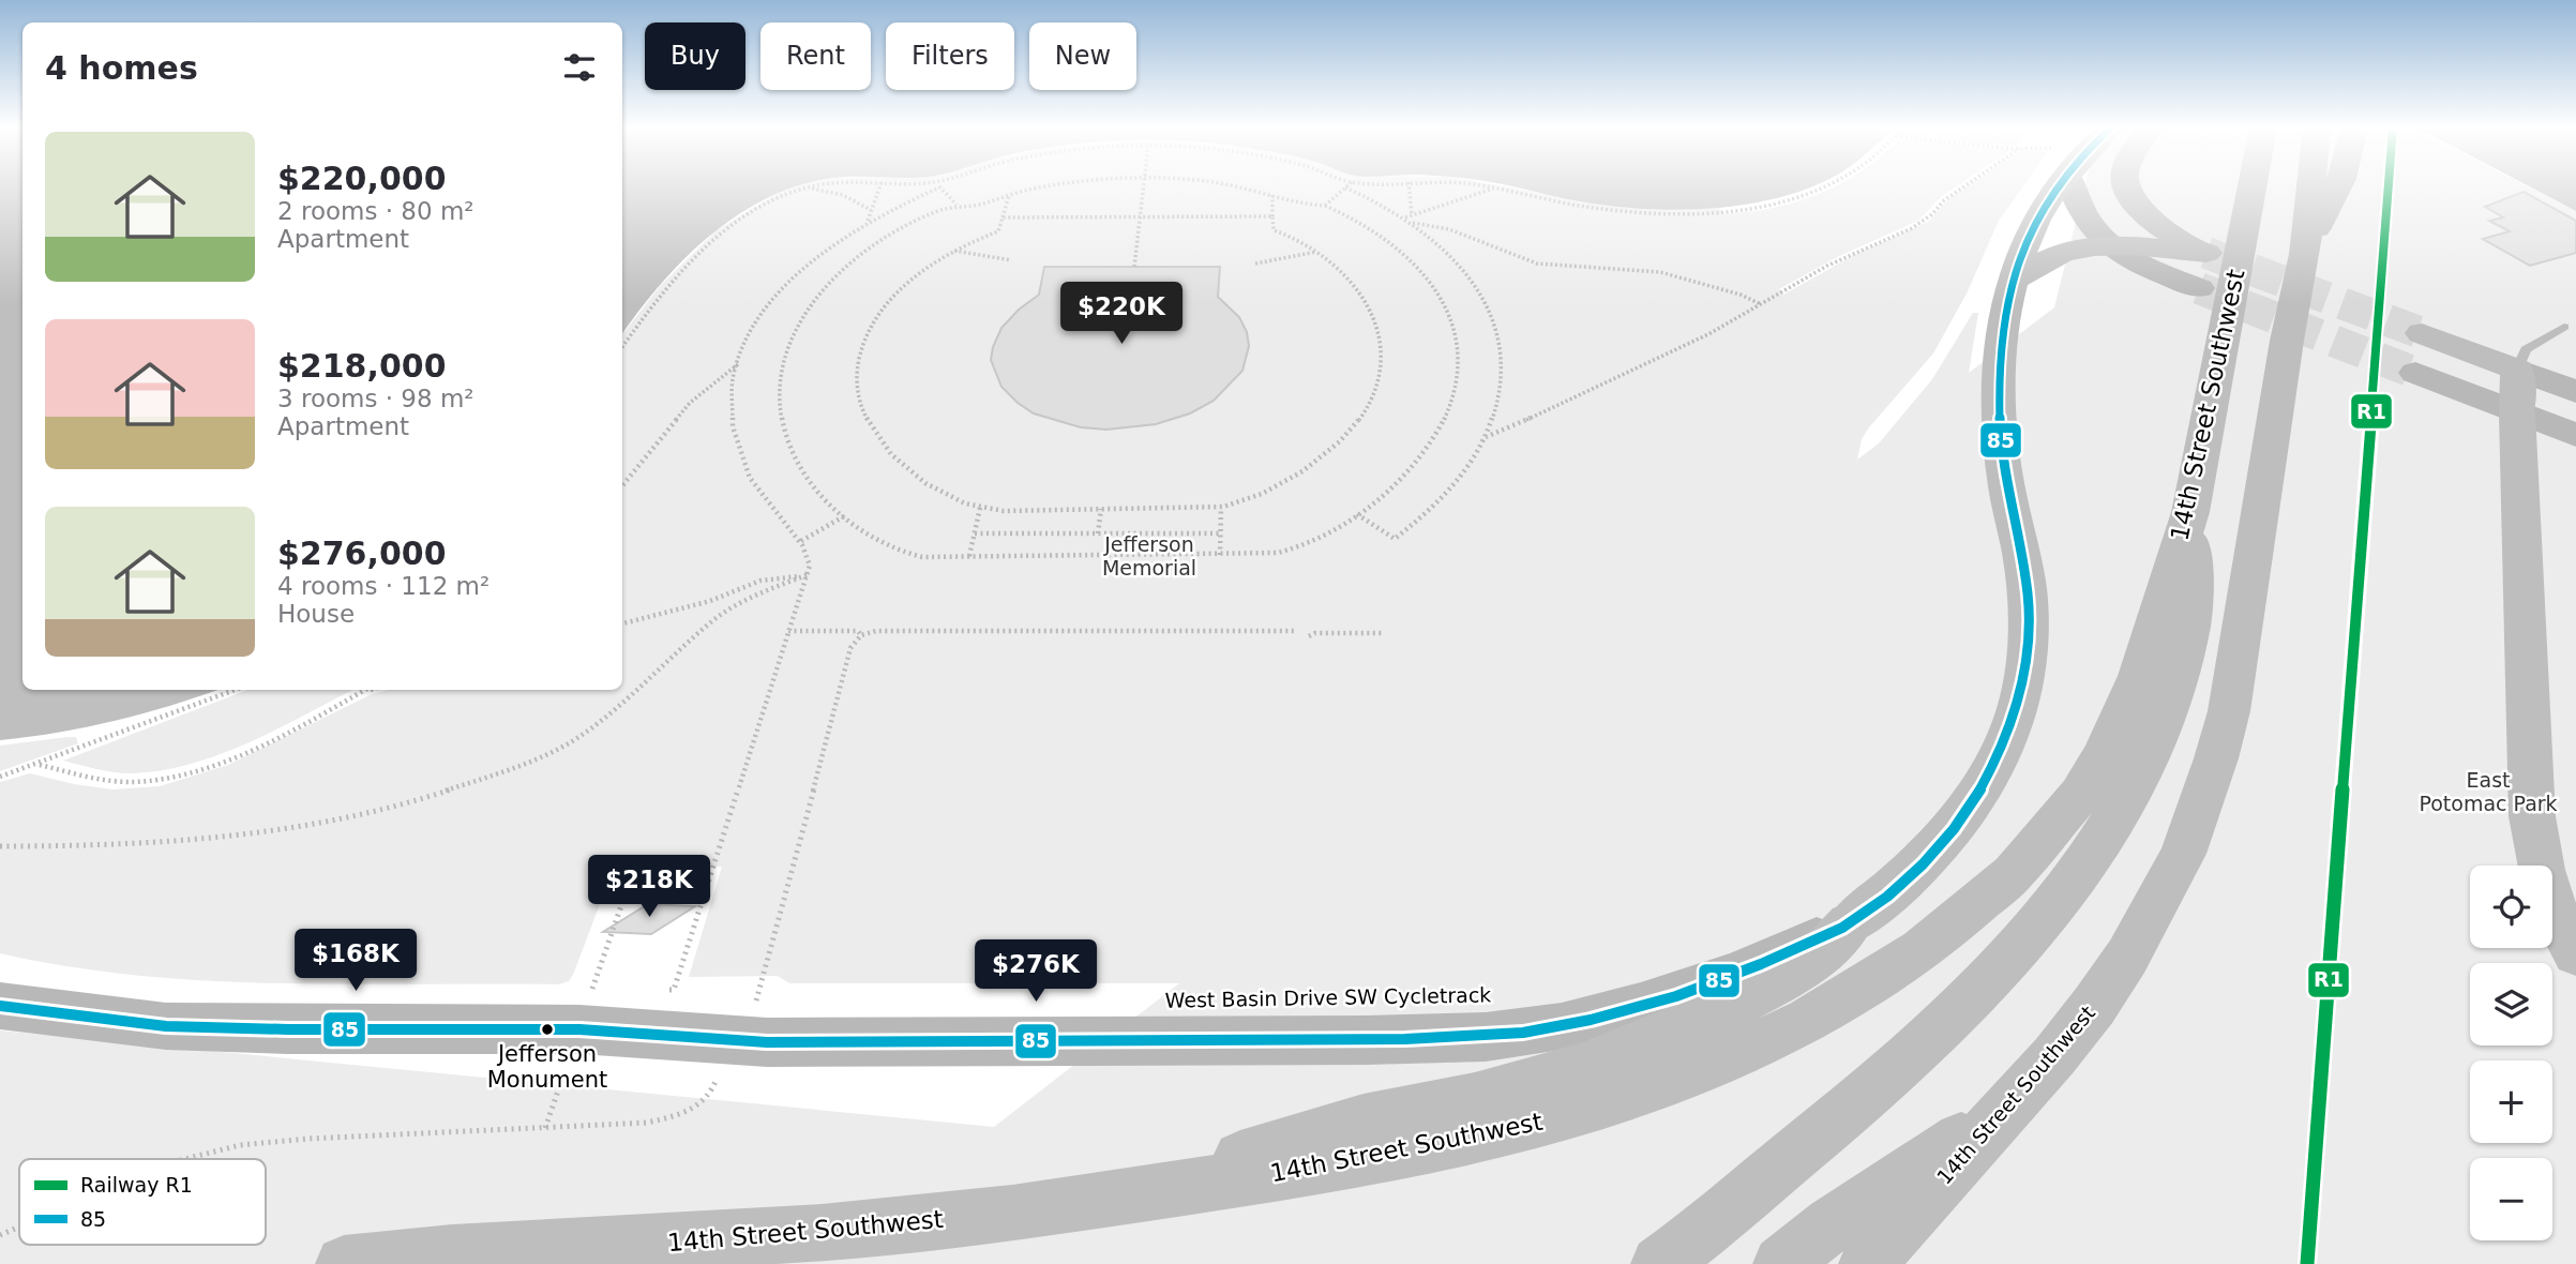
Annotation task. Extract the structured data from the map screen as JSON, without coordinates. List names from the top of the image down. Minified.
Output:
{"streets":{"main road":["14th Street Southwest"]},"parks":["Jefferson Memorial","East Potomac Park"],"places":["Jefferson Monument"],"lines":["rail line R1","transit line 85"],"legend":["Railway R1","85"],"page":{"chip":["Buy","Rent","Filters","New"],"heading":"4 homes","list":[{"name":"$220,000","note":"2 rooms · 80 m² · Apartment"},{"name":"$218,000","note":"3 rooms · 98 m² · Apartment"},{"name":"$276,000","note":"4 rooms · 112 m² · House"}],"price":["$220K","$218K","$168K","$276K"],"map_buttons":["+","−"]}}
